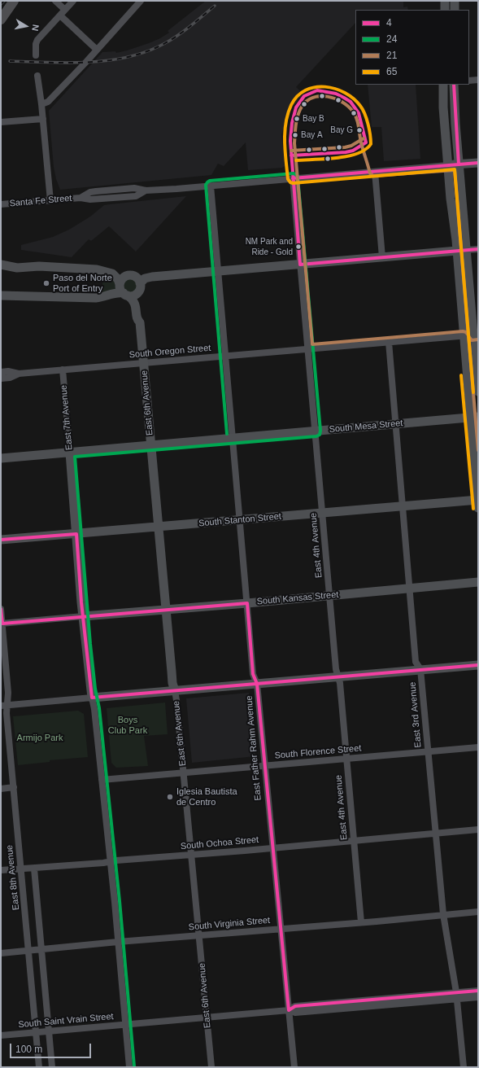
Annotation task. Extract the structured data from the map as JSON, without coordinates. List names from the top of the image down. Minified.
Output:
{"streets":{"main road":["Santa Fe Street","East 6th Avenue","East 7th Avenue","South Mesa Street","South Stanton Street","South Kansas Street"],"street":["South Oregon Street","East 4th Avenue","East 3rd Avenue","East Father Rahm Avenue","South Florence Street","South Ochoa Street","East 8th Avenue","South Virginia Street","South Saint Vrain Street"]},"crossings":[["Santa Fe Street","East 4th Avenue"],["Santa Fe Street","East Father Rahm Avenue"],["South Oregon Street","East 6th Avenue"],["South Oregon Street","East 7th Avenue"],["South Oregon Street","East 4th Avenue"],["South Oregon Street","East 3rd Avenue"],["South Oregon Street","East Father Rahm Avenue"],["East 6th Avenue","South Mesa Street"],["East 6th Avenue","South Stanton Street"],["East 6th Avenue","South Kansas Street"],["East 6th Avenue","South Florence Street"],["East 6th Avenue","South Ochoa Street"],["East 6th Avenue","South Virginia Street"],["East 6th Avenue","South Saint Vrain Street"],["East 7th Avenue","South Mesa Street"],["East 7th Avenue","South Stanton Street"],["East 7th Avenue","South Kansas Street"],["East 7th Avenue","South Florence Street"],["East 7th Avenue","South Ochoa Street"],["East 7th Avenue","South Virginia Street"],["East 7th Avenue","South Saint Vrain Street"],["South Mesa Street","East 4th Avenue"],["South Mesa Street","East 3rd Avenue"],["South Mesa Street","East Father Rahm Avenue"],["South Stanton Street","East 4th Avenue"],["South Stanton Street","East 3rd Avenue"],["South Stanton Street","East Father Rahm Avenue"],["East 4th Avenue","South Kansas Street"],["East 4th Avenue","South Florence Street"],["East 4th Avenue","South Ochoa Street"],["East 4th Avenue","South Virginia Street"],["South Kansas Street","East 3rd Avenue"],["South Kansas Street","East Father Rahm Avenue"],["South Kansas Street","East 8th Avenue"],["East 3rd Avenue","South Florence Street"],["East 3rd Avenue","South Ochoa Street"],["East 3rd Avenue","South Virginia Street"],["East 3rd Avenue","South Saint Vrain Street"],["East Father Rahm Avenue","South Florence Street"],["East Father Rahm Avenue","South Ochoa Street"],["East Father Rahm Avenue","South Virginia Street"],["East Father Rahm Avenue","South Saint Vrain Street"],["South Ochoa Street","East 8th Avenue"],["East 8th Avenue","South Virginia Street"],["East 8th Avenue","South Saint Vrain Street"]],"parks":["Boys Club Park","Armijo Park"],"places":["Bay B","Bay G","Bay A","NM Park and Ride - Gold","Paso del Norte Port of Entry","Iglesia Bautista de Centro"],"lines":["transit line 4","transit line 65","transit line 21","transit line 24"],"legend":["4","24","21","65"],"scale_bar":"100 m","north":"right"}
